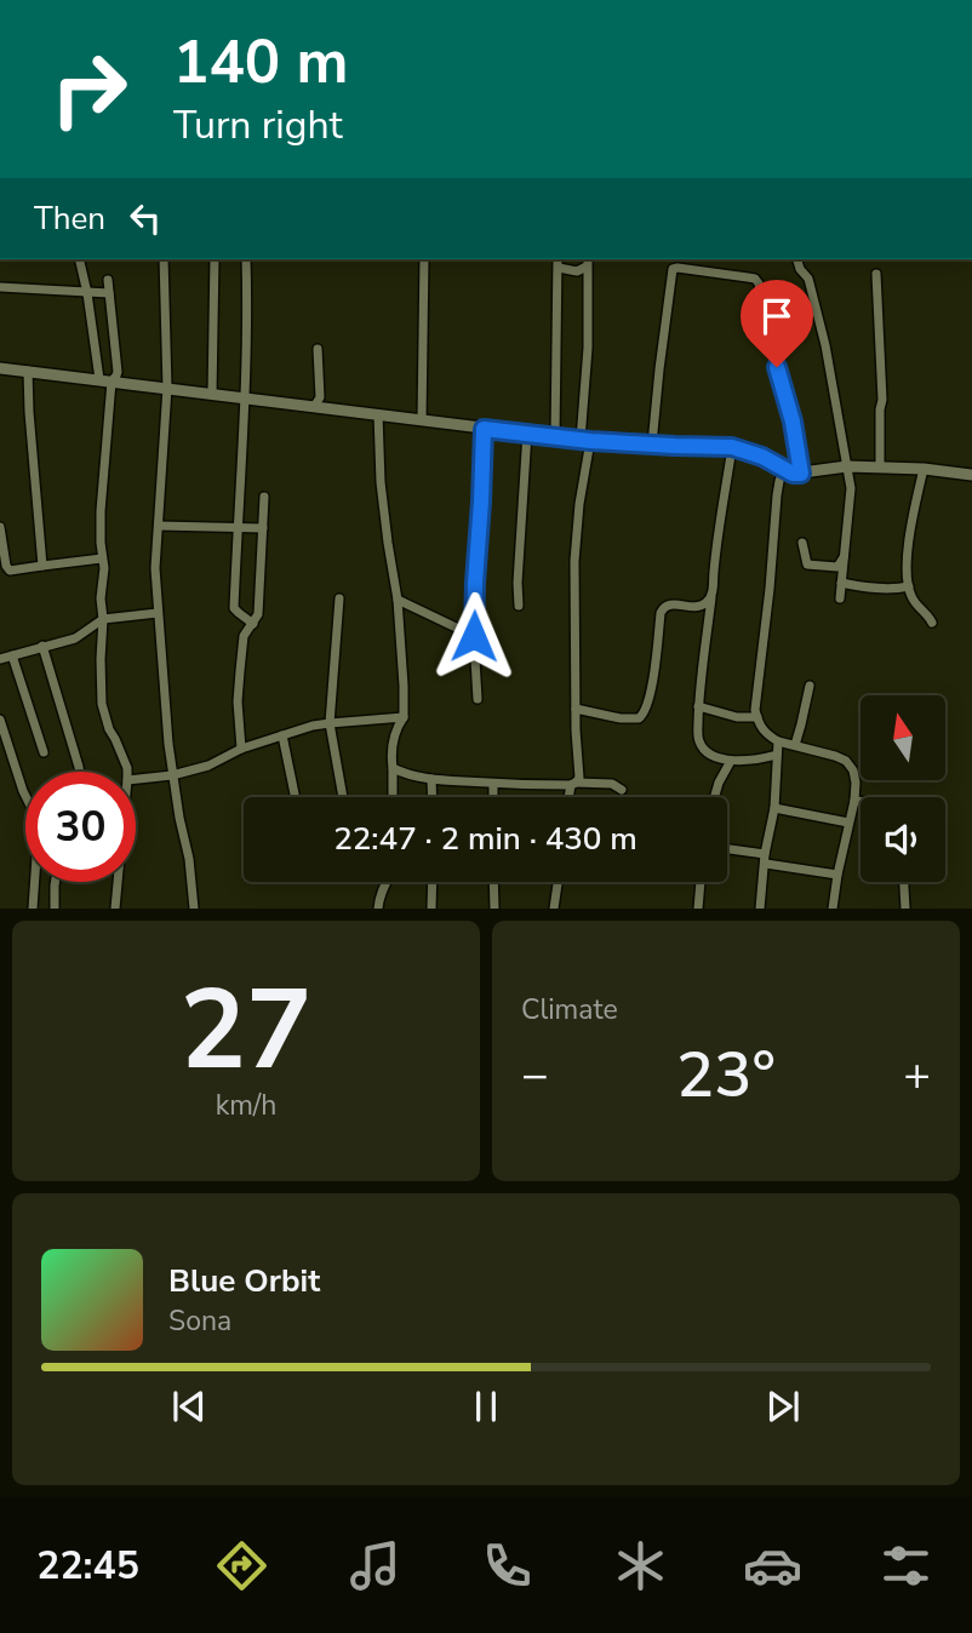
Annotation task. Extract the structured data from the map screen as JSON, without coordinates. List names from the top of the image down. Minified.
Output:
{"north":"top","page":{"turn":["140 m","Turn right"],"then":"Then","limit":"30","trip":"22:47 · 2 min · 430 m","tile":[["27","km/h"],"Climate"],"heat":["−","23°","+"],"song":["Blue Orbit","Sona"],"tabs":"22:45"}}
